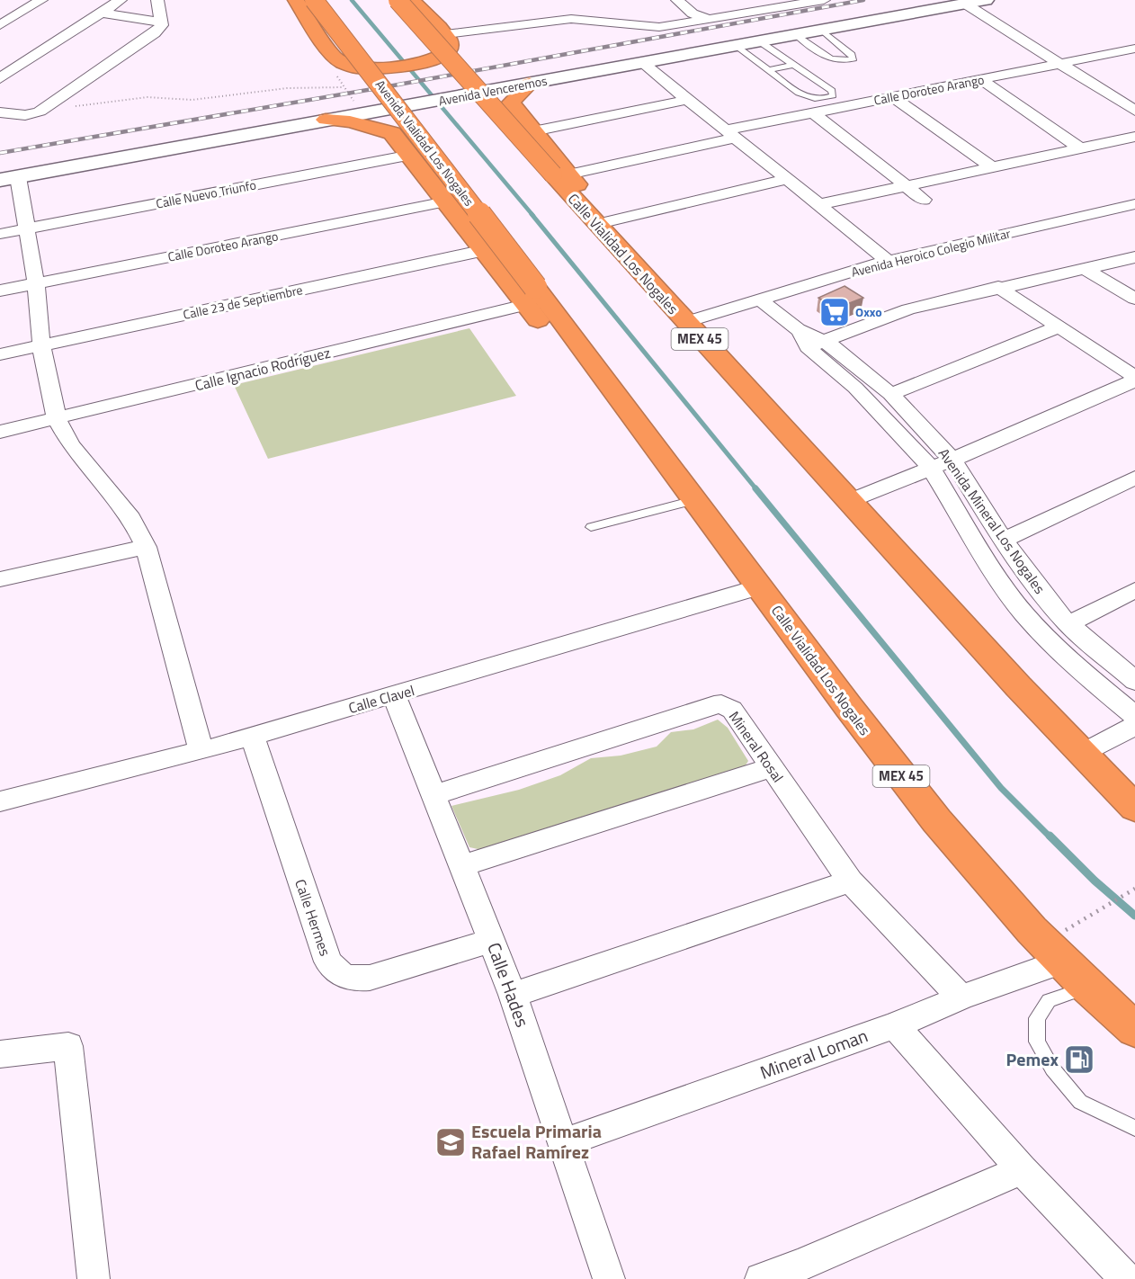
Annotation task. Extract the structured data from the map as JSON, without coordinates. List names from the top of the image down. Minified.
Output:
{"streets":{"highway":["Avenida Vialidad Los Nogales","Calle Vialidad Los Nogales","MEX 45"],"street":["Calle Doroteo Arango","Avenida Venceremos","Calle Nuevo Triunfo","Avenida Heroico Colegio Militar","Calle 23 de Septiembre","Calle Ignacio Rodríguez","Avenida Mineral Los Nogales","Calle Clavel","Mineral Rosal","Calle Hermes","Calle Hades","Mineral Loman"]},"crossings":[["Calle Doroteo Arango","Calle Vialidad Los Nogales"],["Calle Doroteo Arango","MEX 45"],["Avenida Vialidad Los Nogales","Calle Vialidad Los Nogales"],["Avenida Vialidad Los Nogales","Calle Ignacio Rodríguez"],["Calle Vialidad Los Nogales","MEX 45"],["Calle Vialidad Los Nogales","Calle Ignacio Rodríguez"],["Calle Vialidad Los Nogales","Calle Clavel"],["Calle Vialidad Los Nogales","Mineral Loman"],["Calle Clavel","Calle Hermes"],["Calle Clavel","Calle Hades"],["Mineral Rosal","Calle Hades"],["Mineral Rosal","Mineral Loman"],["Calle Hermes","Calle Hades"],["Calle Hades","Mineral Loman"]],"places":{"supermarket":["Oxxo"],"fuel station":["Pemex"],"school or university":["Escuela Primaria Rafael Ramírez"]}}
